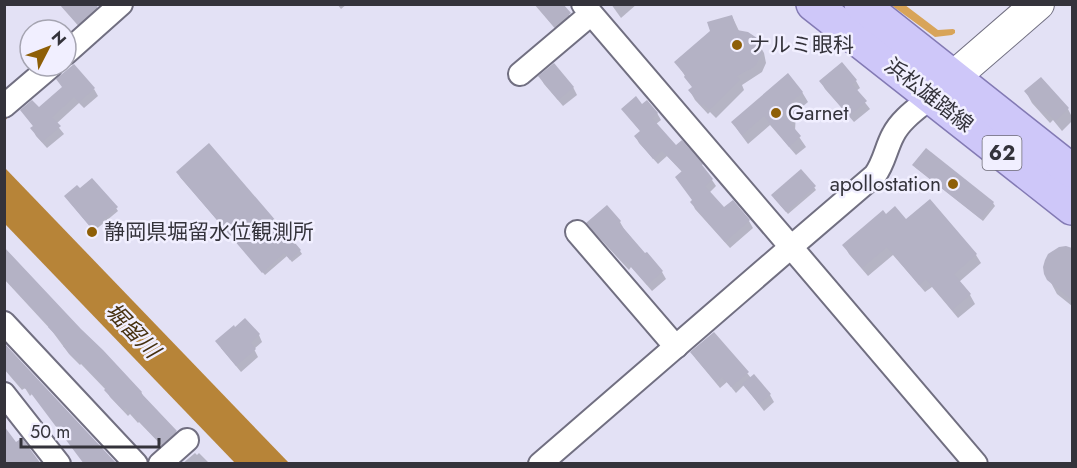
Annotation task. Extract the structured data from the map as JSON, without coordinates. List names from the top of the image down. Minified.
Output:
{"streets":{"main road":["浜松雄踏線","62"]},"water":["堀留川"],"places":["ナルミ眼科","Garnet","apollostation","静岡県堀留水位観測所"],"scale_bar":"50 m","north":"top right"}
